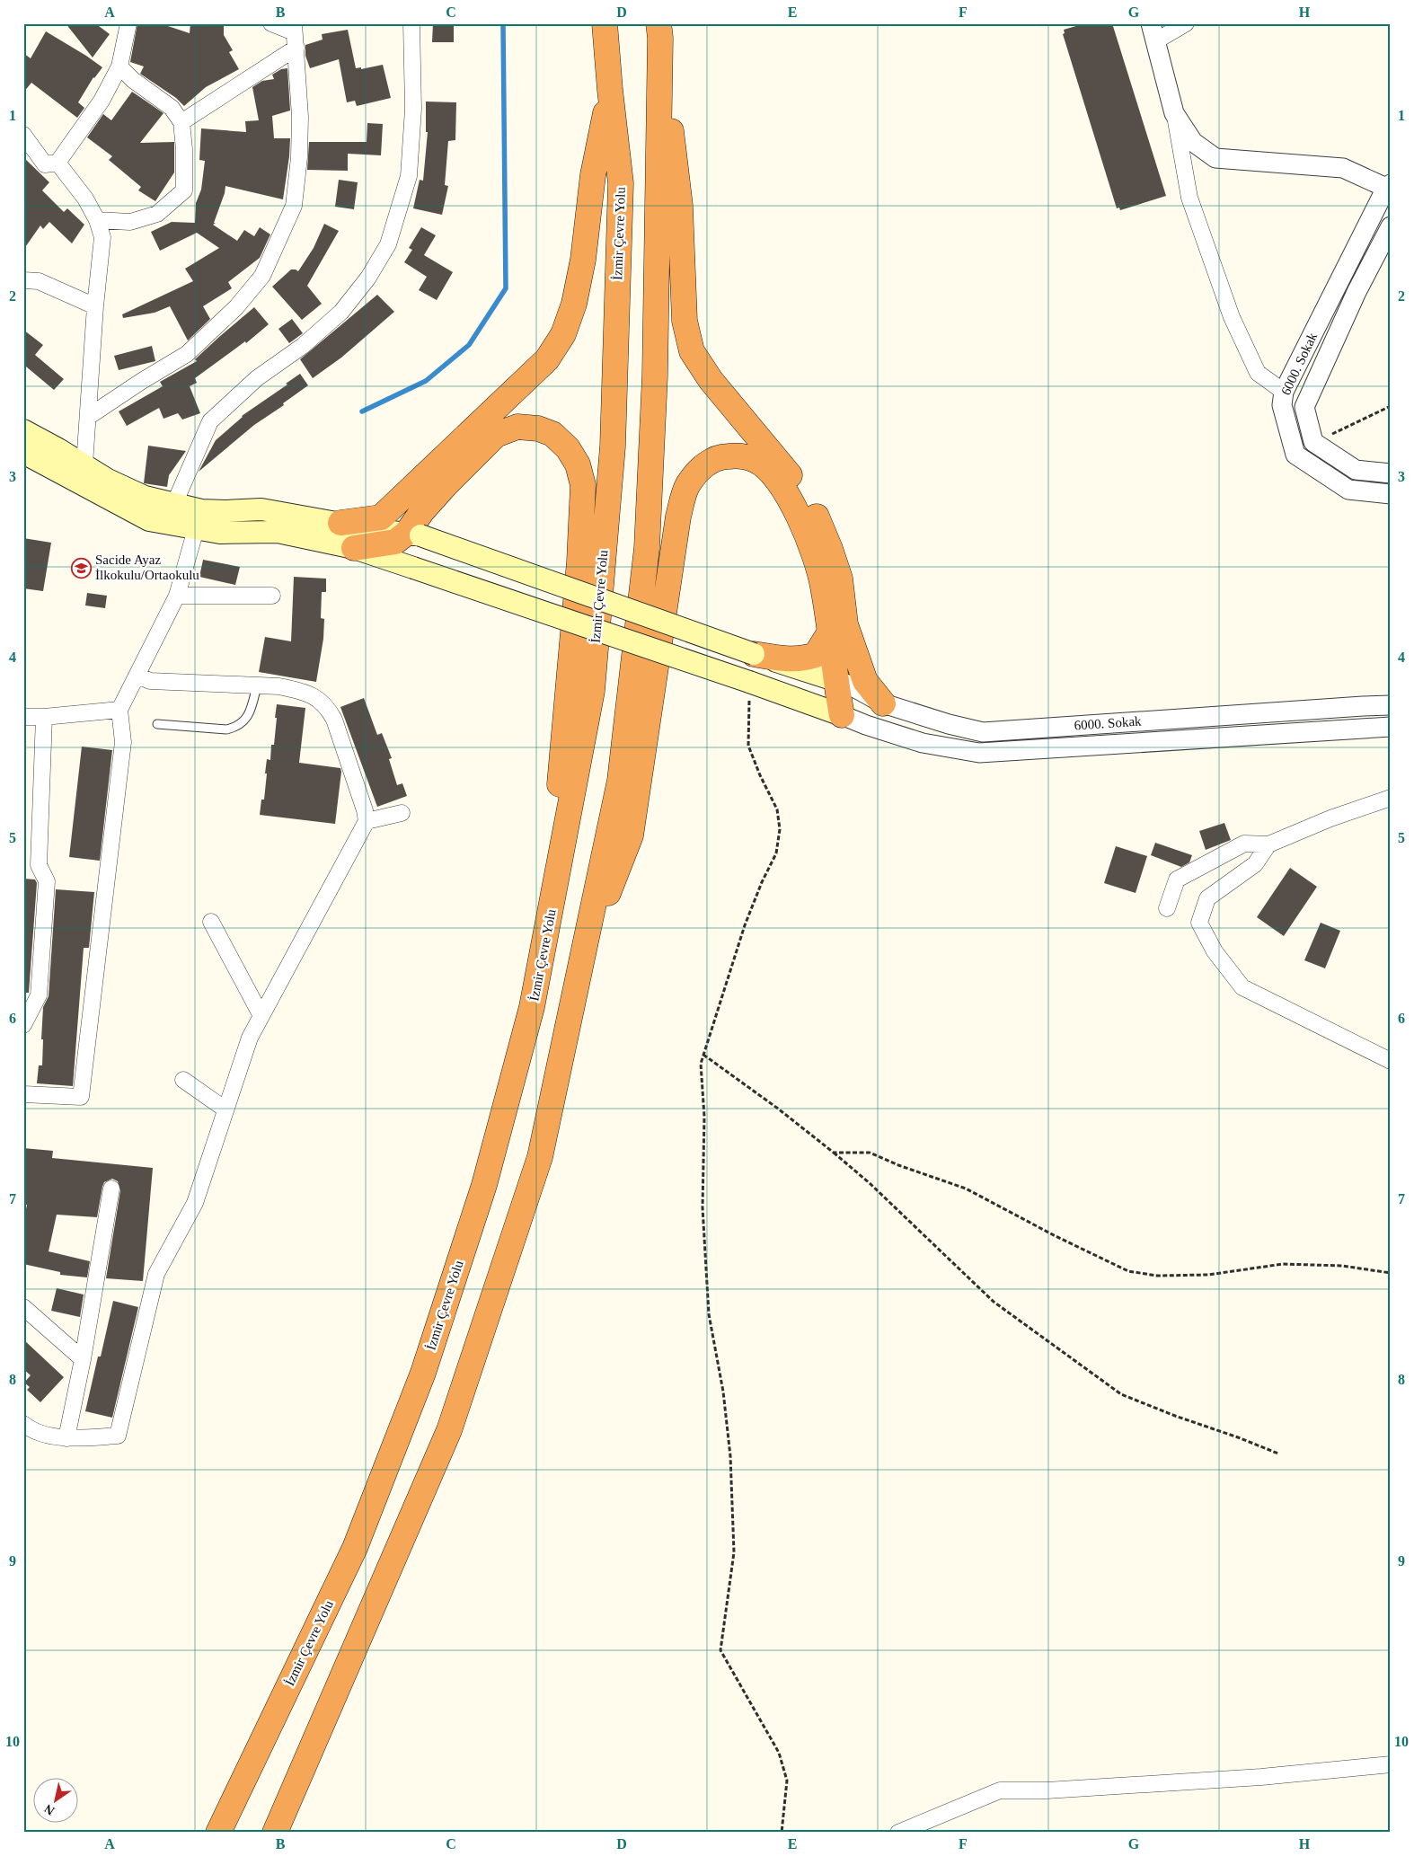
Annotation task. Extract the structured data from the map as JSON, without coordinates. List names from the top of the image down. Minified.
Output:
{"streets":{"highway":["İzmir Çevre Yolu"],"street":["6000. Sokak"]},"places":{"school or university":["Sacide Ayaz İlkokulu/Ortaokulu"]},"north":"bottom left","grid":{"columns":["A","B","C","D","E","F","G","H"],"rows":["1","2","3","4","5","6","7","8","9","10"]}}
